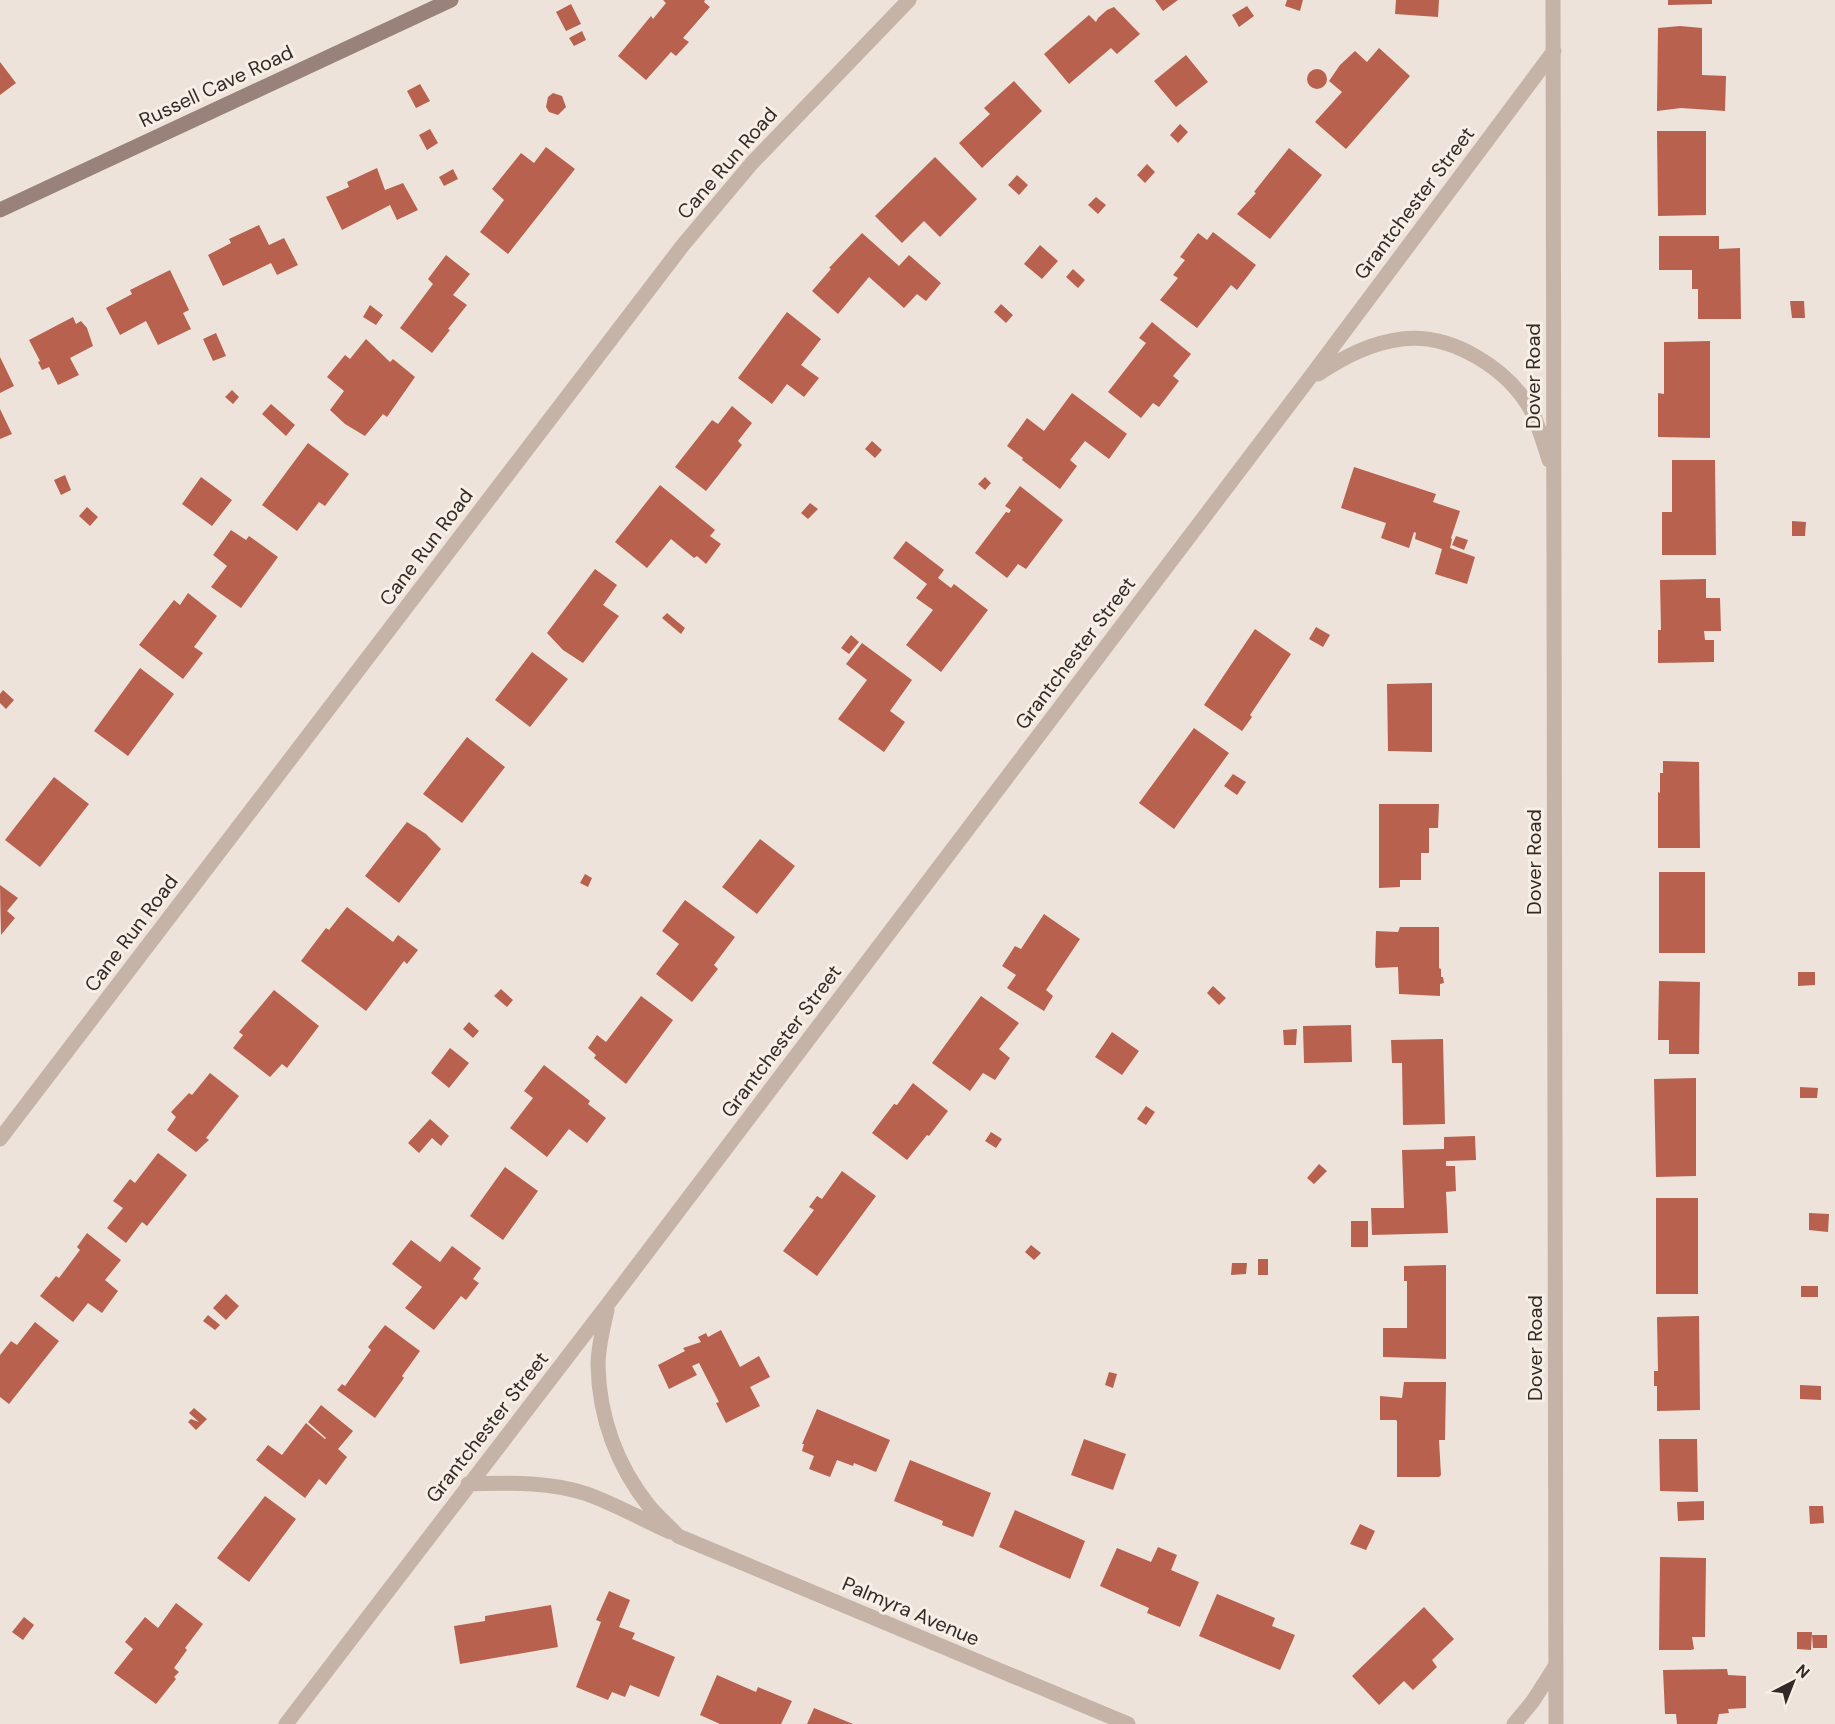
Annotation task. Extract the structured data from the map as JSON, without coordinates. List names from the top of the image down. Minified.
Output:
{"streets":{"main road":["Russell Cave Road"],"street":["Cane Run Road","Grantchester Street","Dover Road","Palmyra Avenue"]},"crossings":[["Grantchester Street","Dover Road"],["Grantchester Street","Palmyra Avenue"]],"north":"top right"}
